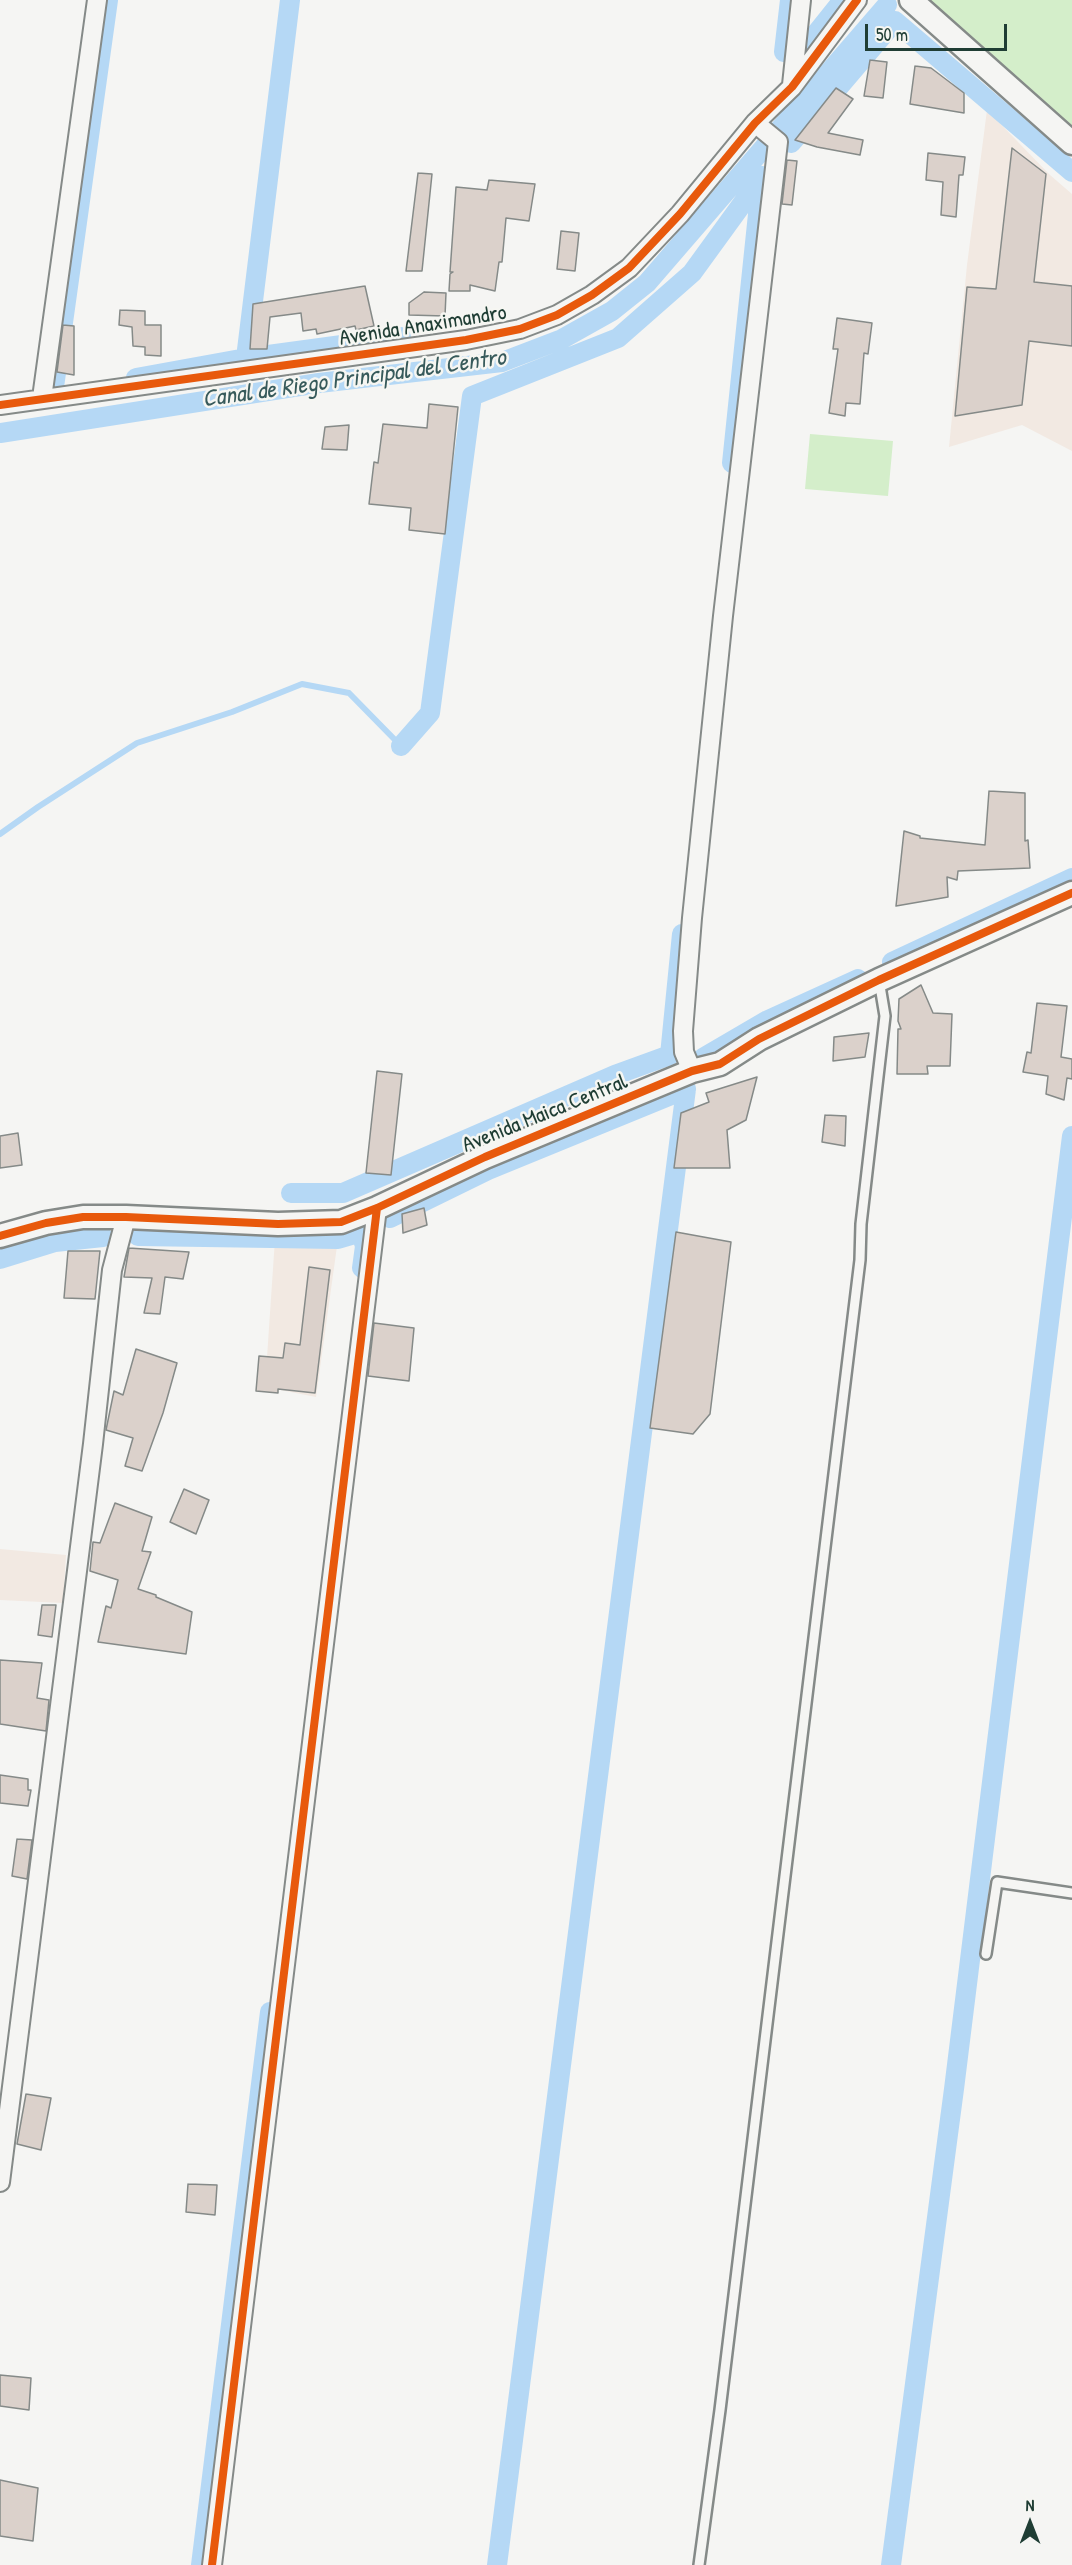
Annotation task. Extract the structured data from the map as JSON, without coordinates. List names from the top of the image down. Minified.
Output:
{"streets":{"street":["Avenida Anaximandro","Avenida Maica Central"]},"water":["Canal de Riego Principal del Centro"],"scale_bar":"50 m","north":"top"}
